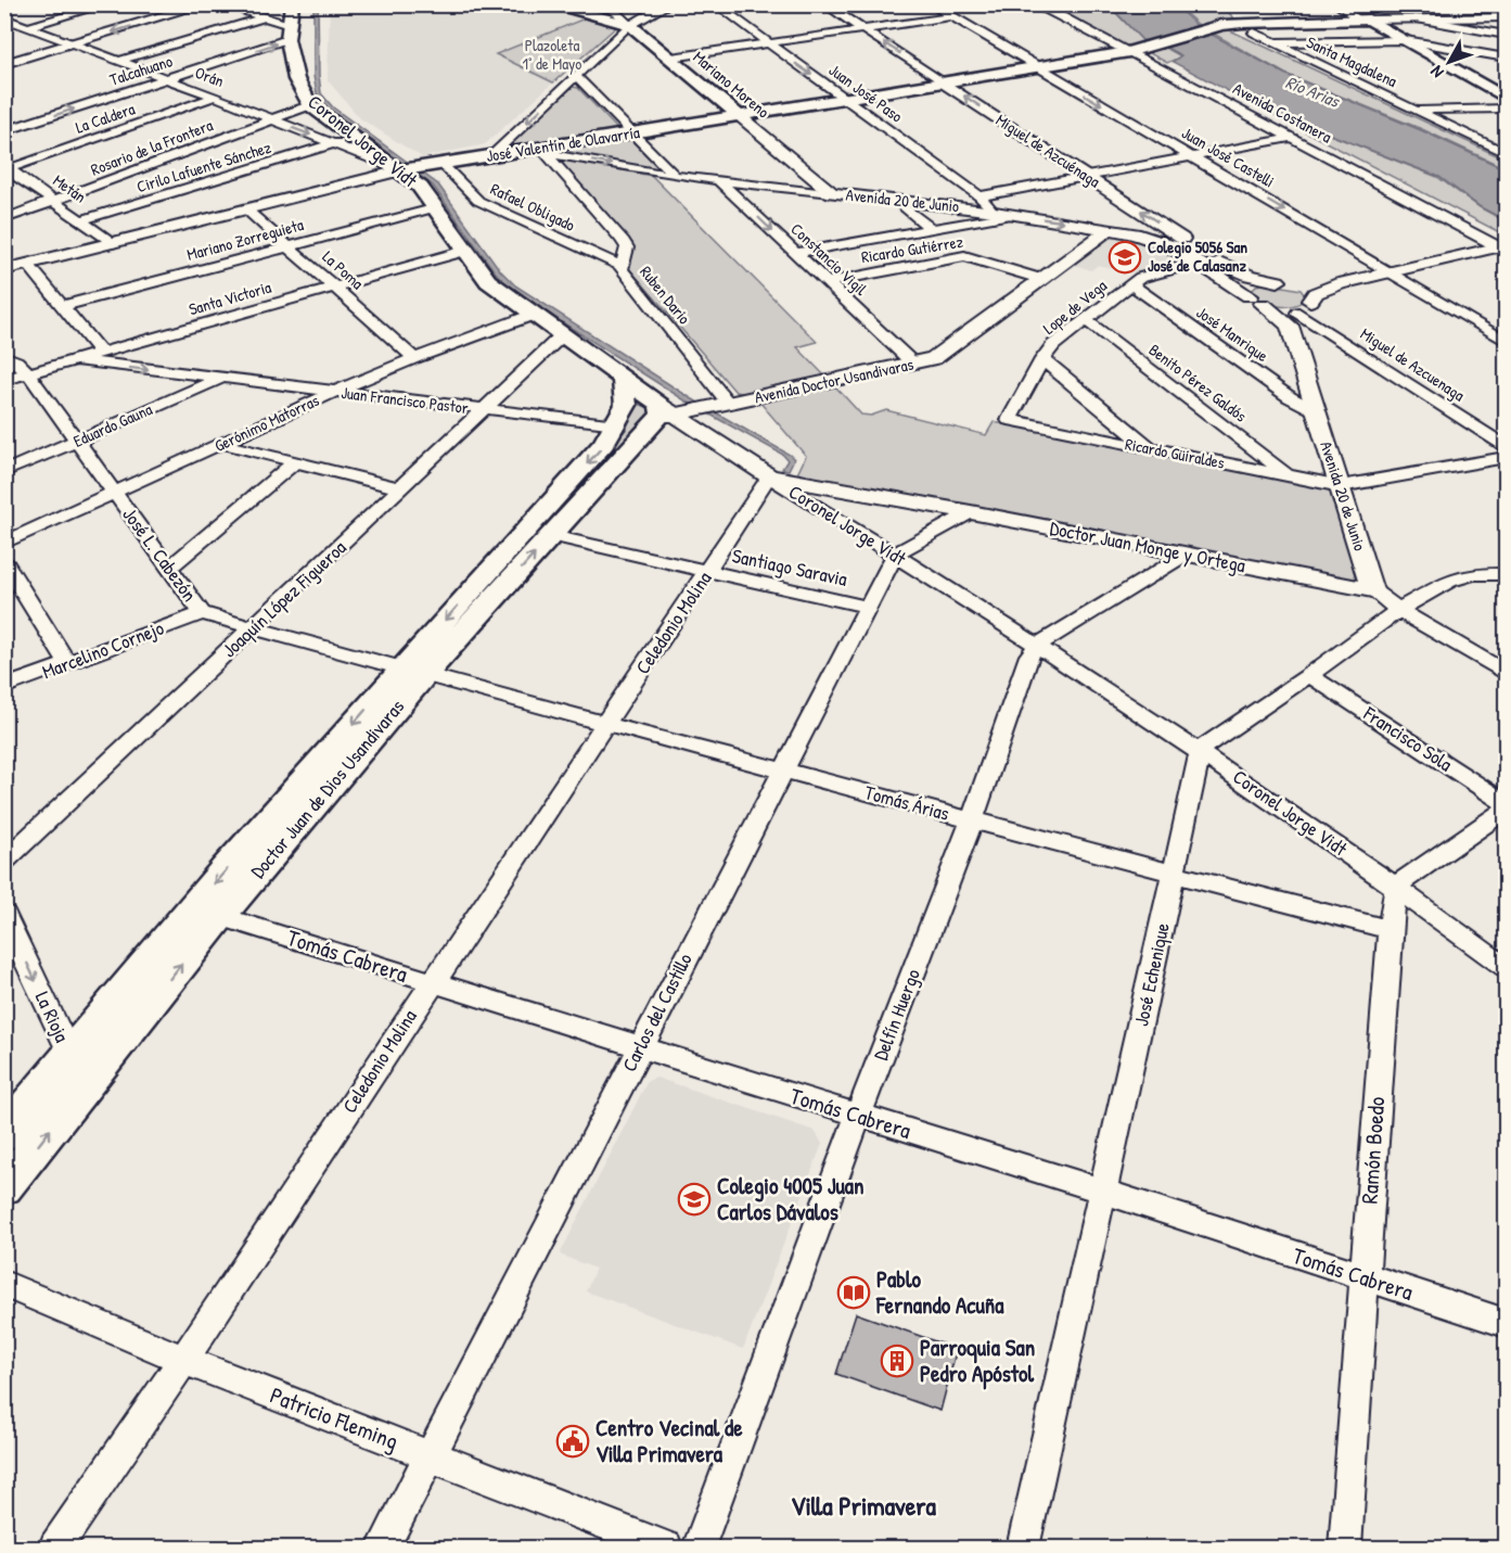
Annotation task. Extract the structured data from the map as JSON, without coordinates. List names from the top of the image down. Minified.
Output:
{"streets":{"main road":["Mariano Moreno","Coronel Jorge Vidt","José Valentín de Olavarría","Doctor Juan de Dios Usandivaras"],"street":["Santa Magdalena","Talcahuano","Orán","Juan José Paso","Avenida Costanera","La Caldera","Rosario de la Frontera","Miguel de Azcuénaga","Juan José Castelli","Cirilo Lafuente Sánchez","Metán","Avenida 20 de Junio","Rafael Obligado","Mariano Zorreguieta","Ricardo Gutiérrez","Constancio Vigil","La Poma","Ruben Dario","Santa Victoria","Lope de Vega","José Manrique","Miguel de Azcuenaga","Avenida Doctor Usandivaras","Benito Pérez Galdós","Juan Francisco Pastor","Gerónimo Matorras","Eduardo Gauna","Ricardo Güiraldes","Doctor Juan Monge y Ortega","José L. Cabezón","Santiago Saravia","Joaquín López Figueroa","Celedonio Molina","Marcelino Cornejo","Francisco Sola","Tomás Árias","Tomás Cabrera","José Echenique","Carlos del Castillo","Delfín Huergo","La Rioja","Ramón Boedo","Patricio Fleming"]},"crossings":[["Talcahuano","Orán"],["Talcahuano","Coronel Jorge Vidt"],["Orán","La Caldera"],["Orán","Coronel Jorge Vidt"],["Orán","José Valentín de Olavarría"],["Orán","Rosario de la Frontera"],["Orán","Cirilo Lafuente Sánchez"],["Mariano Moreno","José Valentín de Olavarría"],["Mariano Moreno","Avenida 20 de Junio"],["Juan José Paso","José Valentín de Olavarría"],["Juan José Paso","Avenida 20 de Junio"],["Avenida Costanera","José Valentín de Olavarría"],["La Caldera","Metán"],["Coronel Jorge Vidt","José Valentín de Olavarría"],["Coronel Jorge Vidt","Rosario de la Frontera"],["Coronel Jorge Vidt","Cirilo Lafuente Sánchez"],["Coronel Jorge Vidt","Mariano Zorreguieta"],["Coronel Jorge Vidt","Santa Victoria"],["Coronel Jorge Vidt","Avenida Doctor Usandivaras"],["Coronel Jorge Vidt","Gerónimo Matorras"],["Coronel Jorge Vidt","Doctor Juan Monge y Ortega"],["Coronel Jorge Vidt","Joaquín López Figueroa"],["Coronel Jorge Vidt","Celedonio Molina"],["Coronel Jorge Vidt","Doctor Juan de Dios Usandivaras"],["Coronel Jorge Vidt","José Echenique"],["Coronel Jorge Vidt","Carlos del Castillo"],["Coronel Jorge Vidt","Delfín Huergo"],["Coronel Jorge Vidt","Ramón Boedo"],["José Valentín de Olavarría","Miguel de Azcuénaga"],["José Valentín de Olavarría","Juan José Castelli"],["José Valentín de Olavarría","Metán"],["José Valentín de Olavarría","Avenida 20 de Junio"],["José Valentín de Olavarría","Rafael Obligado"],["José Valentín de Olavarría","La Poma"],["José Valentín de Olavarría","Ruben Dario"],["Rosario de la Frontera","Metán"],["Cirilo Lafuente Sánchez","Metán"],["Avenida 20 de Junio","Constancio Vigil"],["Avenida 20 de Junio","Ruben Dario"],["Avenida 20 de Junio","Lope de Vega"],["Avenida 20 de Junio","José Manrique"],["Avenida 20 de Junio","Miguel de Azcuenaga"],["Avenida 20 de Junio","Avenida Doctor Usandivaras"],["Avenida 20 de Junio","Ricardo Güiraldes"],["Avenida 20 de Junio","Doctor Juan Monge y Ortega"],["Rafael Obligado","Ruben Dario"],["Mariano Zorreguieta","La Poma"],["Ricardo Gutiérrez","Constancio Vigil"],["Ricardo Gutiérrez","Avenida Doctor Usandivaras"],["Constancio Vigil","Avenida Doctor Usandivaras"],["La Poma","Santa Victoria"],["La Poma","Gerónimo Matorras"],["Ruben Dario","Avenida Doctor Usandivaras"],["Santa Victoria","Juan Francisco Pastor"],["Santa Victoria","José L. Cabezón"],["Lope de Vega","José Manrique"],["Lope de Vega","Benito Pérez Galdós"],["Lope de Vega","Ricardo Güiraldes"],["Avenida Doctor Usandivaras","Doctor Juan de Dios Usandivaras"],["Benito Pérez Galdós","Ricardo Güiraldes"],["Juan Francisco Pastor","Gerónimo Matorras"],["Juan Francisco Pastor","Eduardo Gauna"],["Juan Francisco Pastor","Joaquín López Figueroa"],["Juan Francisco Pastor","Doctor Juan de Dios Usandivaras"],["Gerónimo Matorras","José L. Cabezón"],["Eduardo Gauna","José L. Cabezón"],["Doctor Juan Monge y Ortega","Celedonio Molina"],["José L. Cabezón","Joaquín López Figueroa"],["José L. Cabezón","Marcelino Cornejo"],["José L. Cabezón","Doctor Juan de Dios Usandivaras"],["José L. Cabezón","Tomás Árias"],["Santiago Saravia","Celedonio Molina"],["Santiago Saravia","Doctor Juan de Dios Usandivaras"],["Santiago Saravia","Carlos del Castillo"],["Celedonio Molina","Tomás Árias"],["Celedonio Molina","Tomás Cabrera"],["Celedonio Molina","Patricio Fleming"],["Doctor Juan de Dios Usandivaras","Tomás Árias"],["Doctor Juan de Dios Usandivaras","Tomás Cabrera"],["Doctor Juan de Dios Usandivaras","La Rioja"],["Tomás Árias","José Echenique"],["Tomás Árias","Carlos del Castillo"],["Tomás Árias","Delfín Huergo"],["Tomás Árias","Ramón Boedo"],["Tomás Cabrera","José Echenique"],["Tomás Cabrera","Carlos del Castillo"],["Tomás Cabrera","Delfín Huergo"],["Tomás Cabrera","Ramón Boedo"],["Carlos del Castillo","Patricio Fleming"]],"one_way":["Juan José Castelli","Constancio Vigil","La Rioja"],"districts":["Villa Primavera"],"water":["Río Arias"],"parks":["Plazoleta 1° de Mayo"],"places":{"school or university":["Colegio 5056 San José de Calasanz","Colegio 4005 Juan Carlos Dávalos"],"library":["Pablo Fernando Acuña"],"building":["Parroquia San Pedro Apóstol"],"public building":["Centro Vecinal de Villa Primavera"]},"north":"bottom left"}
